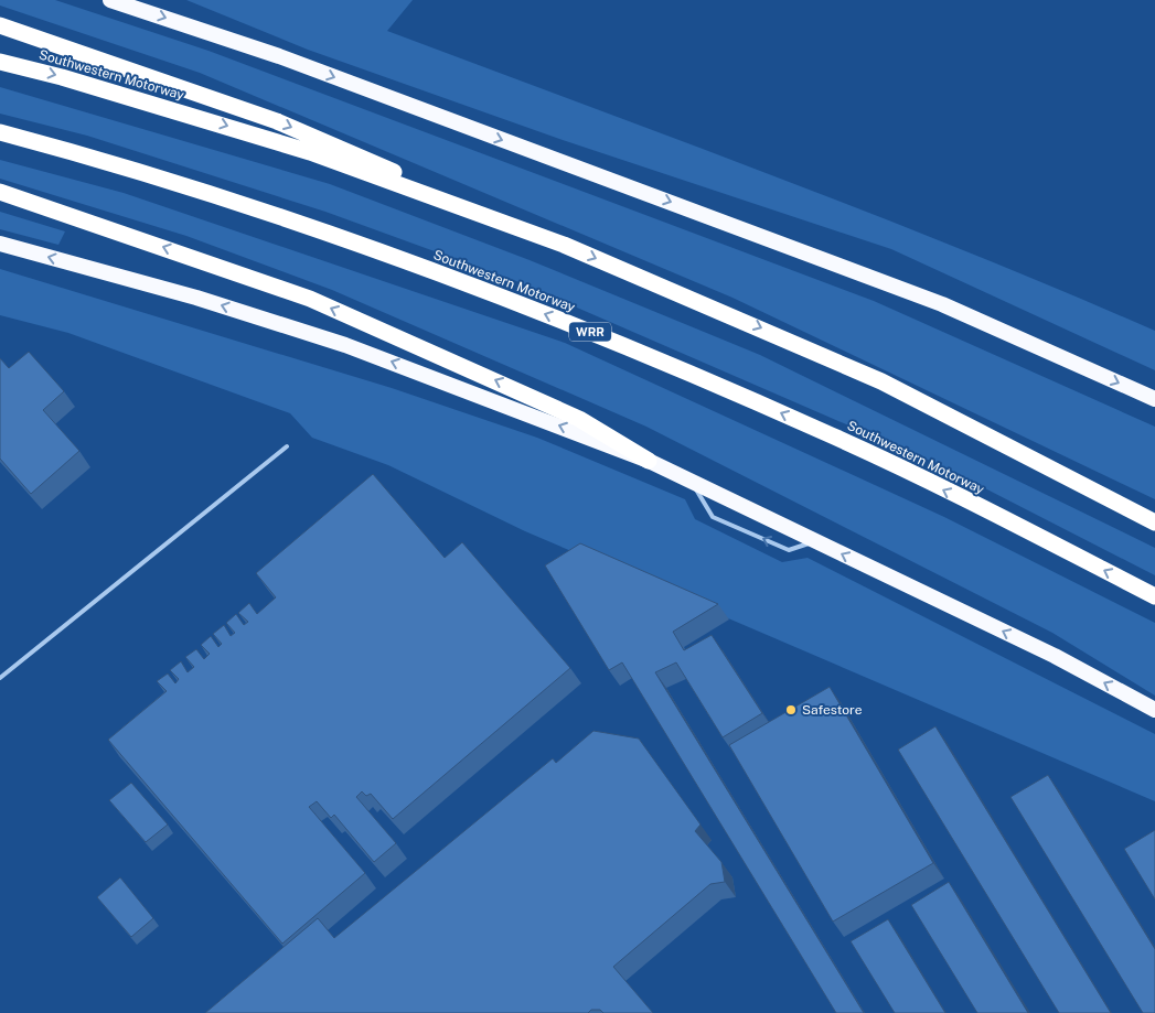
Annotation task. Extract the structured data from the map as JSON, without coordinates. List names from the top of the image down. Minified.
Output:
{"streets":{"highway":["Southwestern Motorway","WRR"]},"places":["Safestore"]}
